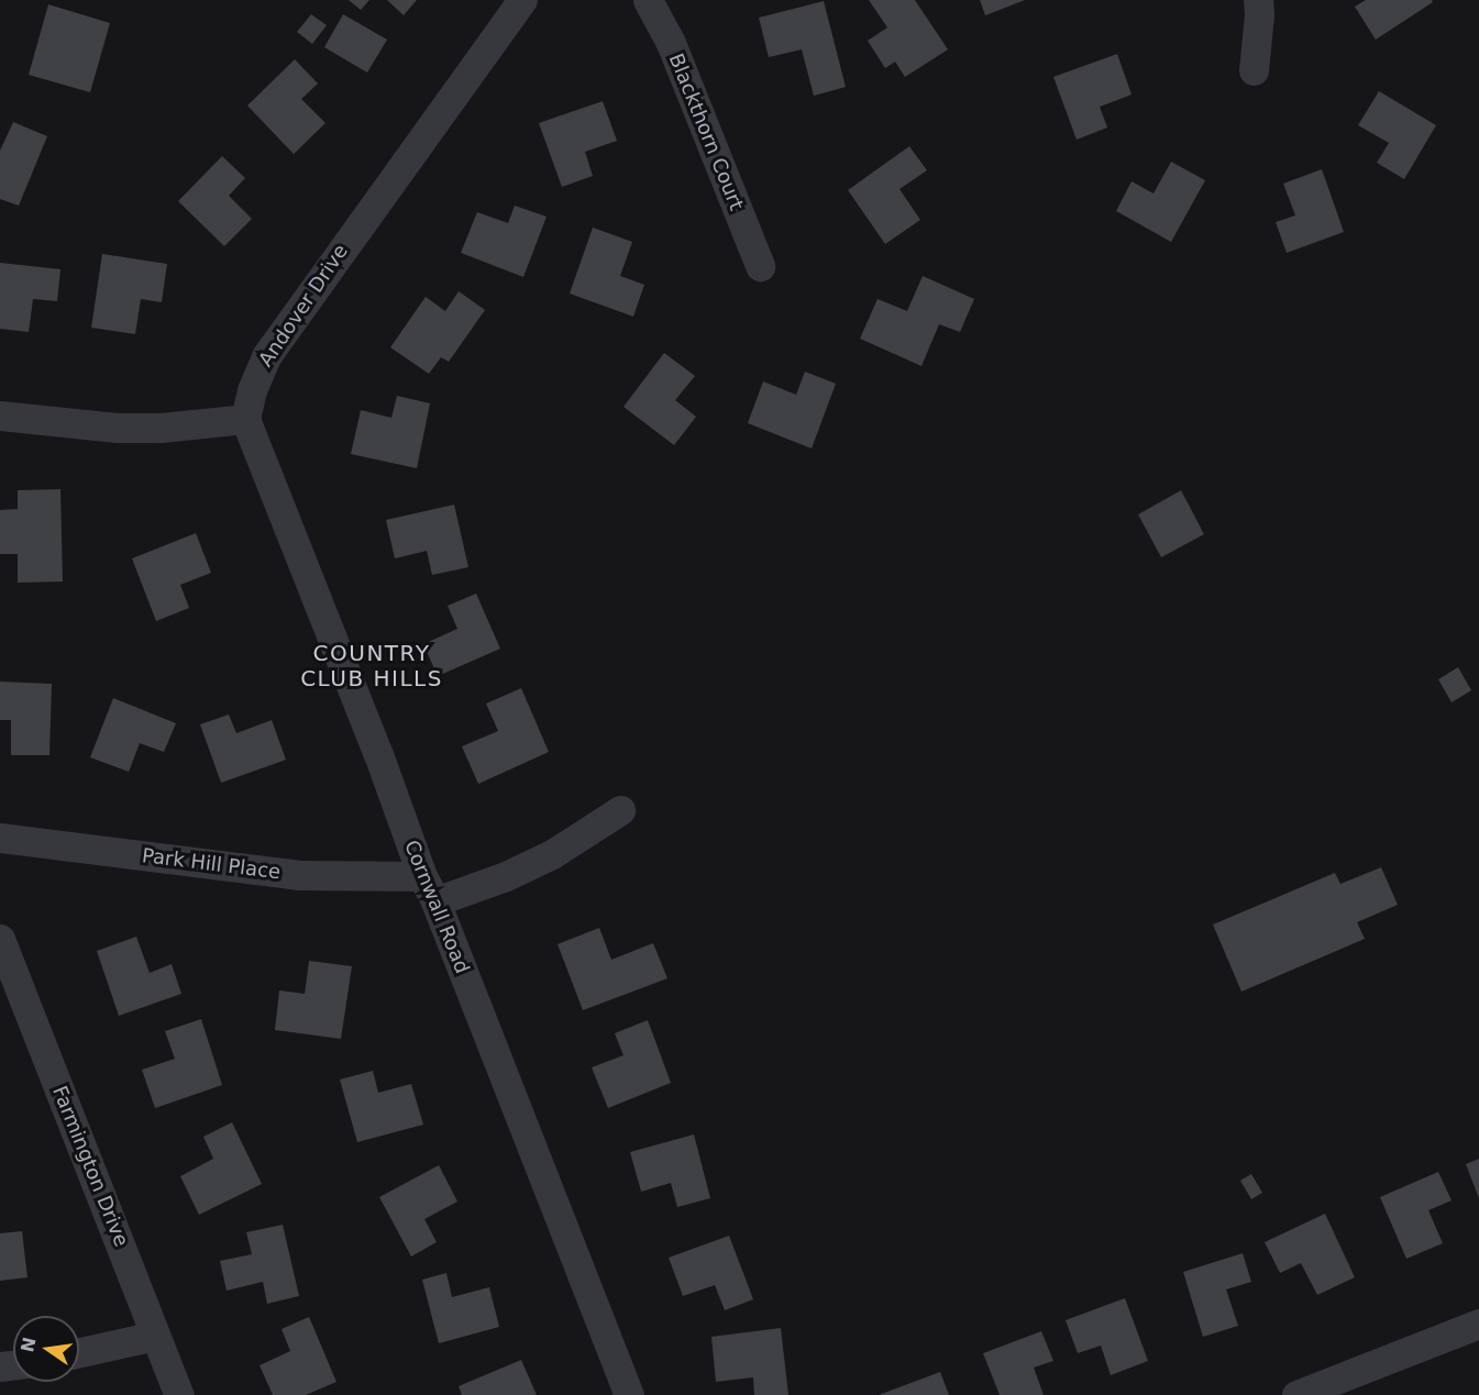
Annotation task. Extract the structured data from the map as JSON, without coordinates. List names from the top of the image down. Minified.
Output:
{"streets":{"street":["Blackthorn Court","Andover Drive","Park Hill Place","Cornwall Road","Farmington Drive"]},"crossings":[["Andover Drive","Cornwall Road"],["Park Hill Place","Cornwall Road"]],"districts":["COUNTRY CLUB HILLS"],"north":"left"}
